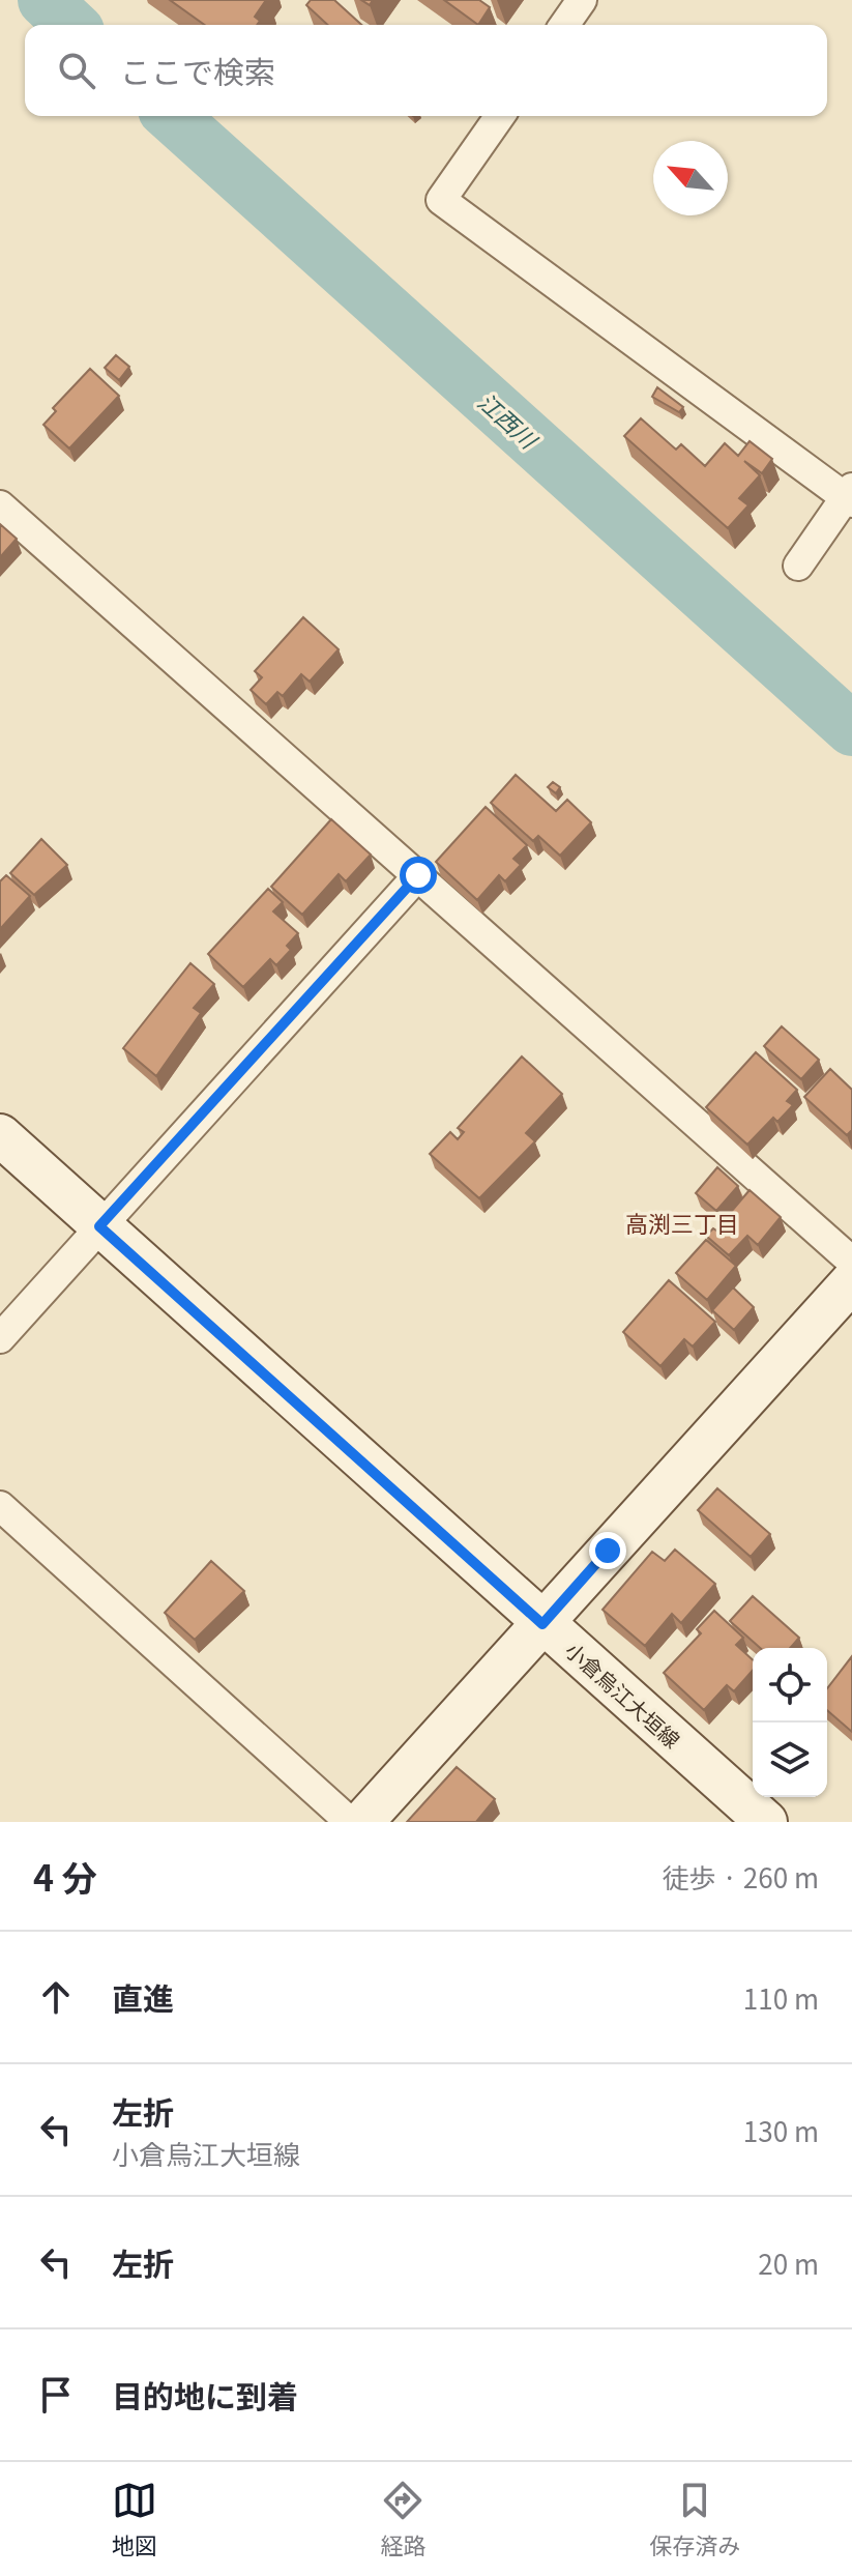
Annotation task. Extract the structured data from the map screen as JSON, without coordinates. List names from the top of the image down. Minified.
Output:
{"streets":{"main road":["小倉烏江大垣線"]},"districts":["高渕三丁目"],"water":["江西川"],"north":"top left","page":{"search":"ここで検索","heading":["4 分","徒歩 · 260 m"],"list":[["直進","110 m"],["左折","小倉烏江大垣線","130 m"],["左折","20 m"],"目的地に到着"],"nav":["地図","経路","保存済み"]}}
